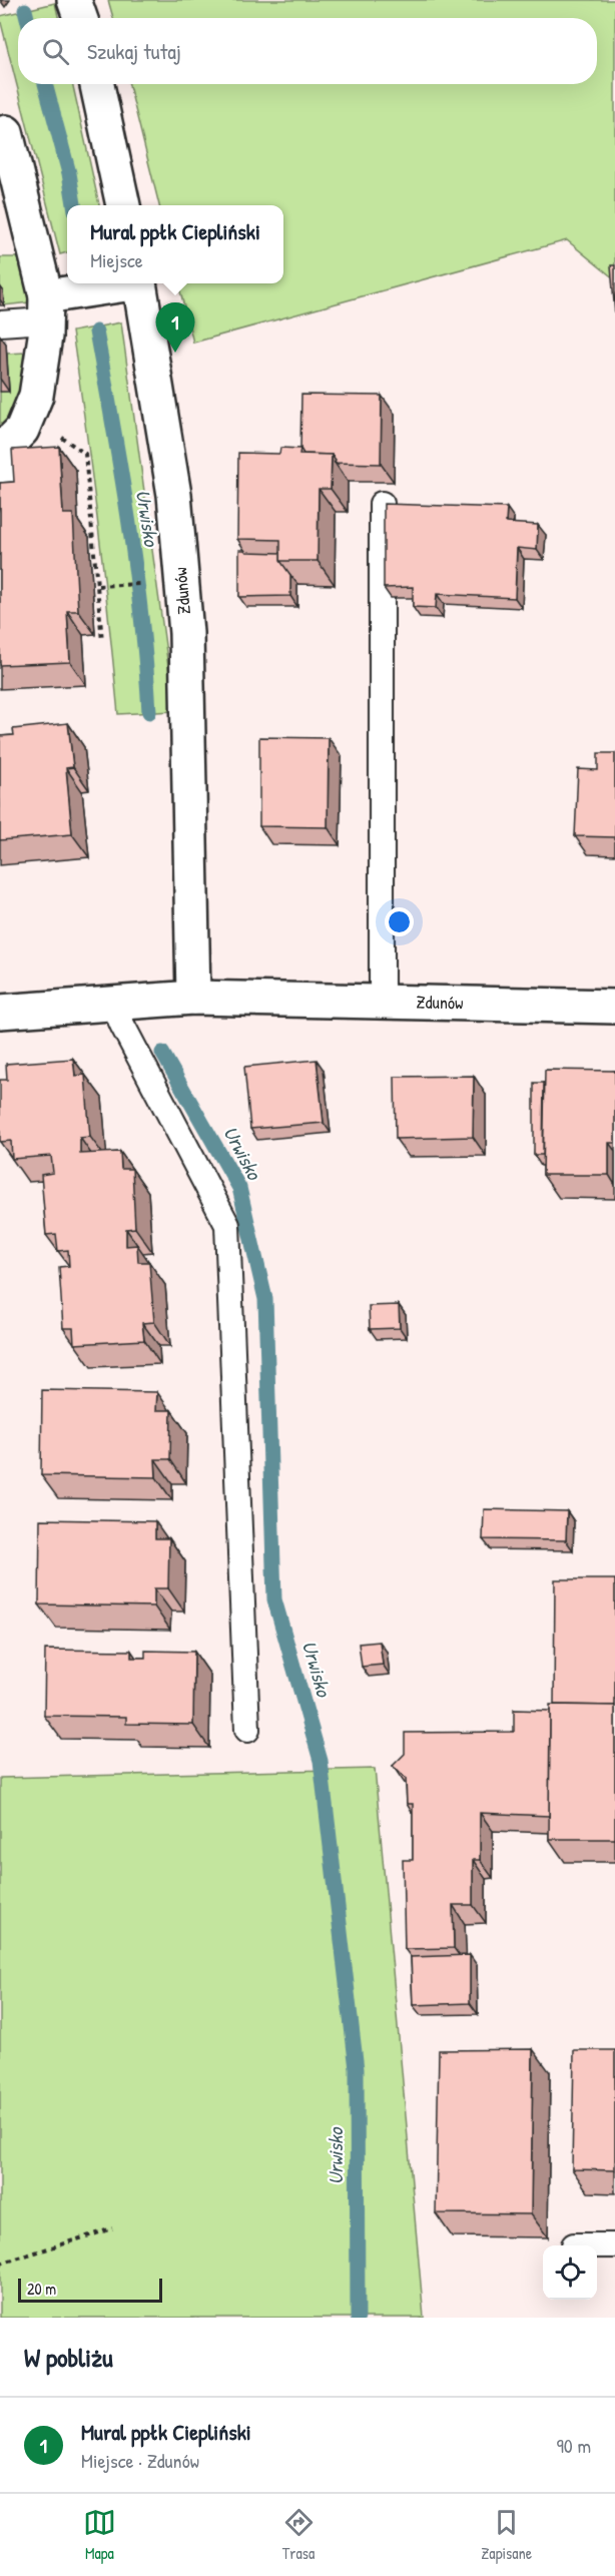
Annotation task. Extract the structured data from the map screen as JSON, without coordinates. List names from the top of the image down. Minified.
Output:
{"streets":{"street":["Zdunów"]},"water":["Urwisko"],"scale_bar":"20 m","page":{"search":"Szukaj tutaj","popup":["Mural ppłk Ciepliński","Miejsce"],"pins":"1","scale":"20 m","heading":"W pobliżu","list":[{"mark":"1","name":"Mural ppłk Ciepliński","note":"Miejsce · Zdunów","value":"90 m"}],"nav":["Mapa","Trasa","Zapisane"]}}
